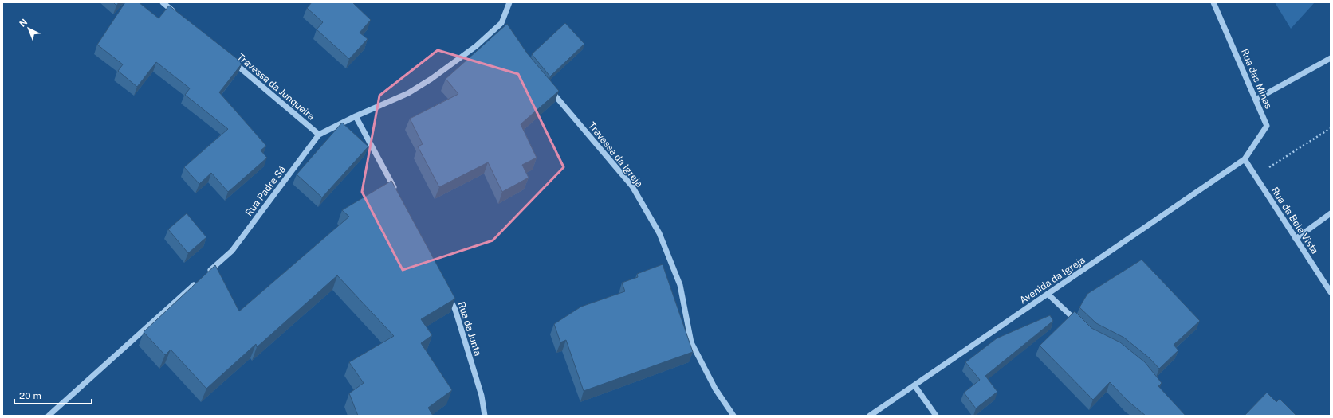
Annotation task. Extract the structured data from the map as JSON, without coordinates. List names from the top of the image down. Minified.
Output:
{"streets":{"street":["Rua das Minas","Travessa da Junqueira","Travessa da Igreja","Rua Padre Sá","Rua da Bela Vista","Avenida da Igreja","Rua da Junta"]},"crossings":[["Rua das Minas","Rua da Bela Vista"],["Rua das Minas","Avenida da Igreja"],["Travessa da Junqueira","Rua Padre Sá"],["Rua da Bela Vista","Avenida da Igreja"]],"scale_bar":"20 m","north":"top left"}
